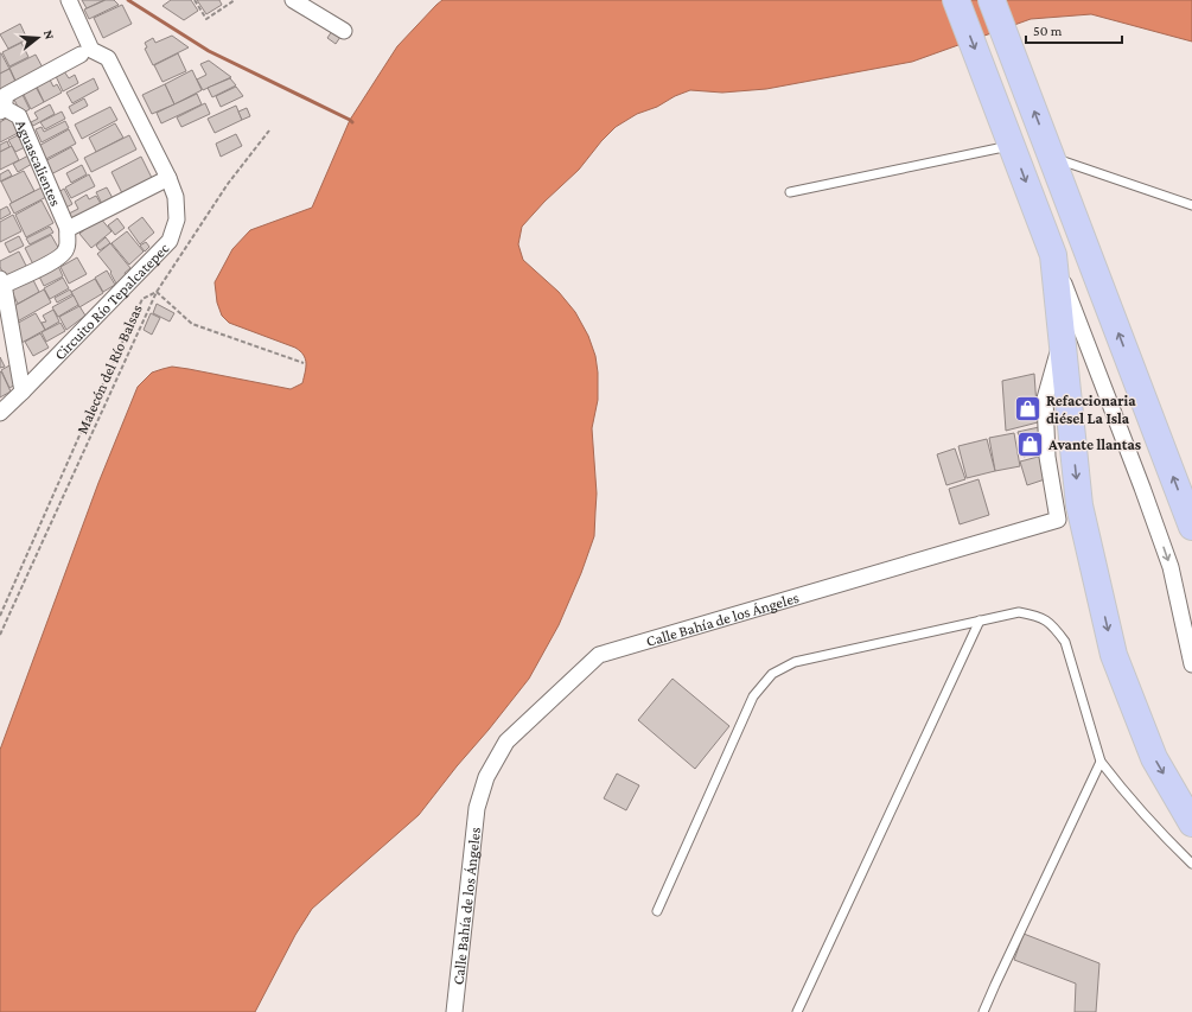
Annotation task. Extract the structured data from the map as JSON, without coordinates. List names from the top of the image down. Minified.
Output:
{"streets":{"street":["Aguascalientes","Circuito Río Tepalcatepec","Calle Bahía de los Ángeles"],"path":["Malecón del Río Balsas"]},"places":{"shop":["Refaccionaria diésel La Isla","Avante llantas"]},"scale_bar":"50 m","north":"right"}
